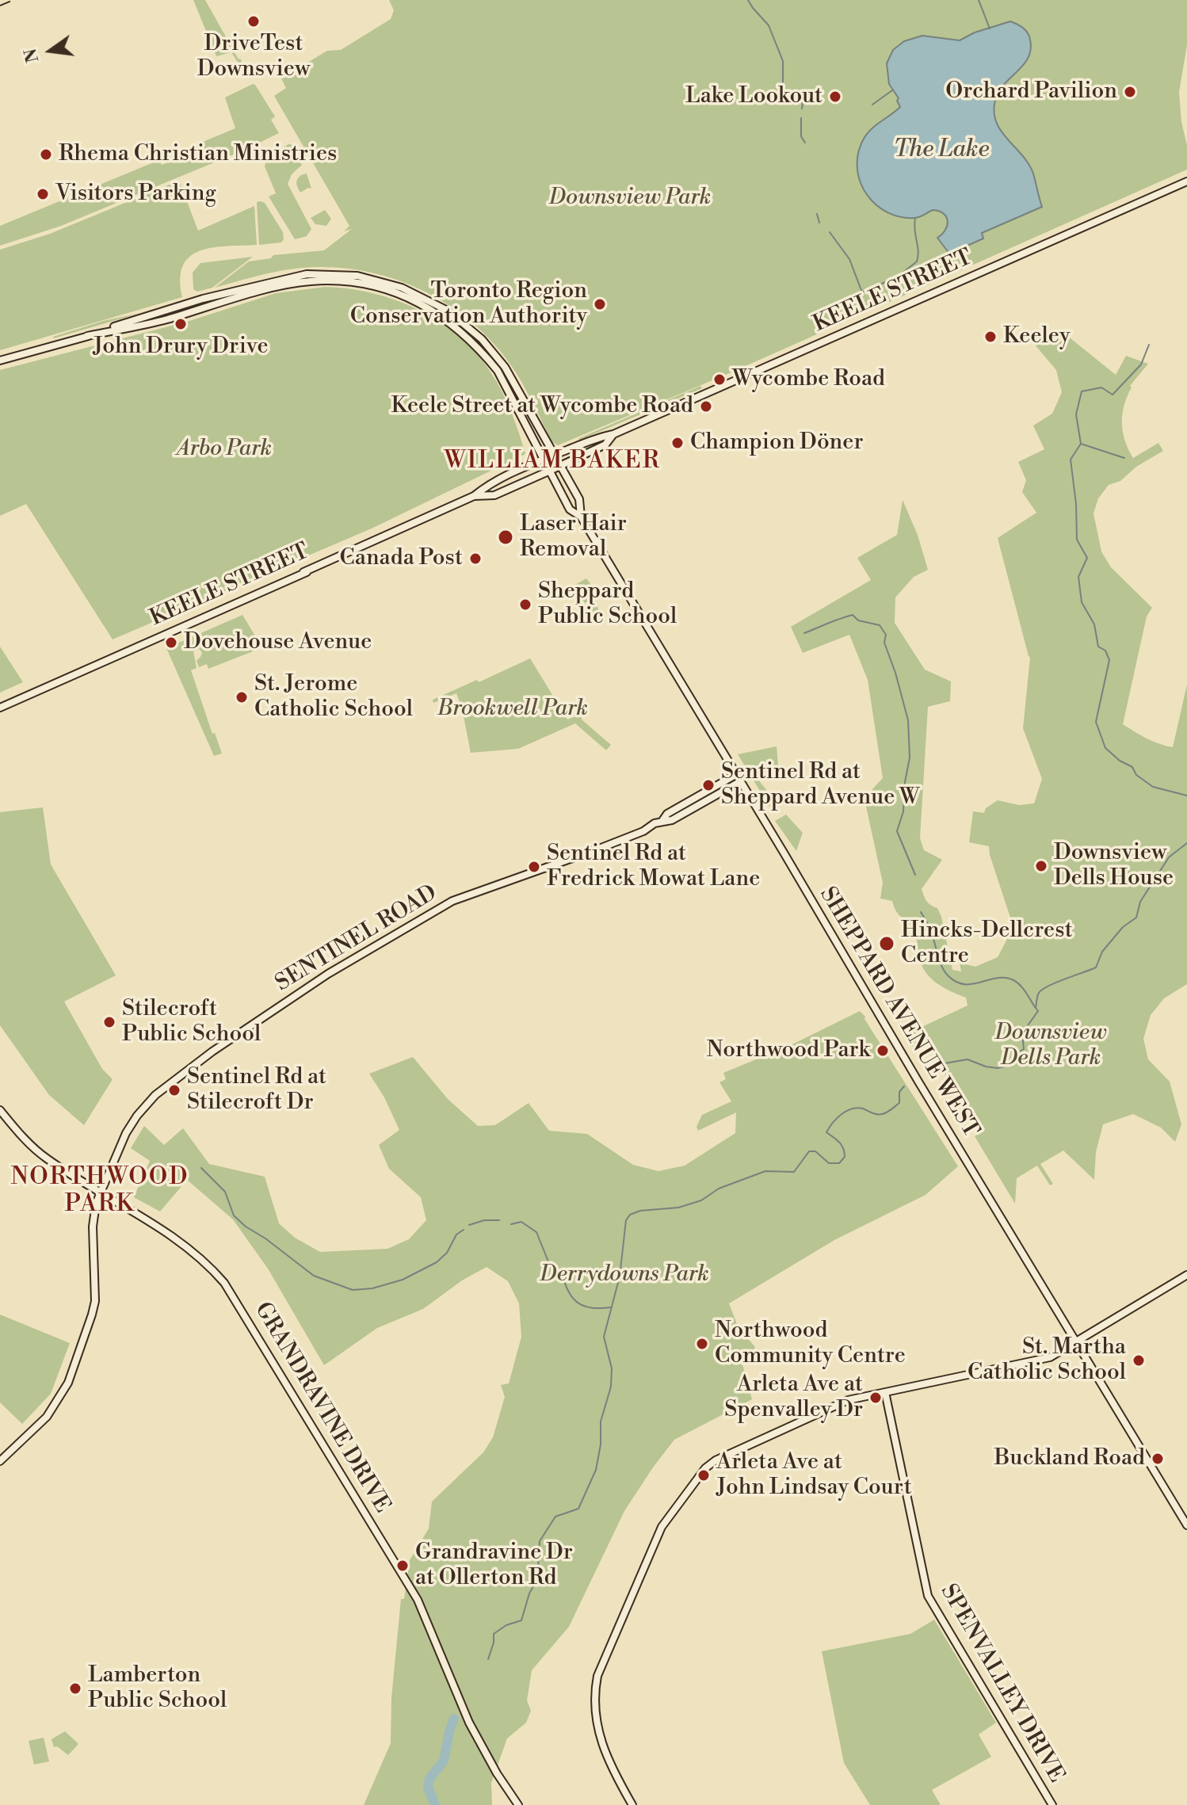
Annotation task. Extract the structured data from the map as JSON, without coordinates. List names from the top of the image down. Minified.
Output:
{"streets":{"main road":["KEELE STREET","SENTINEL ROAD","SHEPPARD AVENUE WEST","GRANDRAVINE DRIVE","SPENVALLEY DRIVE"]},"crossings":[["KEELE STREET","SHEPPARD AVENUE WEST"],["SENTINEL ROAD","SHEPPARD AVENUE WEST"],["SENTINEL ROAD","GRANDRAVINE DRIVE"]],"districts":["WILLIAM BAKER","NORTHWOOD PARK"],"water":["The Lake"],"parks":["Downsview Park","Arbo Park","Brookwell Park","Downsview Dells Park","Derrydowns Park"],"places":["DriveTest Downsview","Orchard Pavilion","Lake Lookout","Rhema Christian Ministries","Visitors Parking","Toronto Region Conservation Authority","John Drury Drive","Keeley","Wycombe Road","Keele Street at Wycombe Road","Champion Döner","Laser Hair Removal","Canada Post","Sheppard Public School","Dovehouse Avenue","St. Jerome Catholic School","Sentinel Rd at Sheppard Avenue W","Downsview Dells House","Sentinel Rd at Fredrick Mowat Lane","Hincks-Dellcrest Centre","Stilecroft Public School","Northwood Park","Sentinel Rd at Stilecroft Dr","Northwood Community Centre","St. Martha Catholic School","Arleta Ave at Spenvalley Dr","Buckland Road","Arleta Ave at John Lindsay Court","Grandravine Dr at Ollerton Rd","Lamberton Public School"],"north":"left"}
